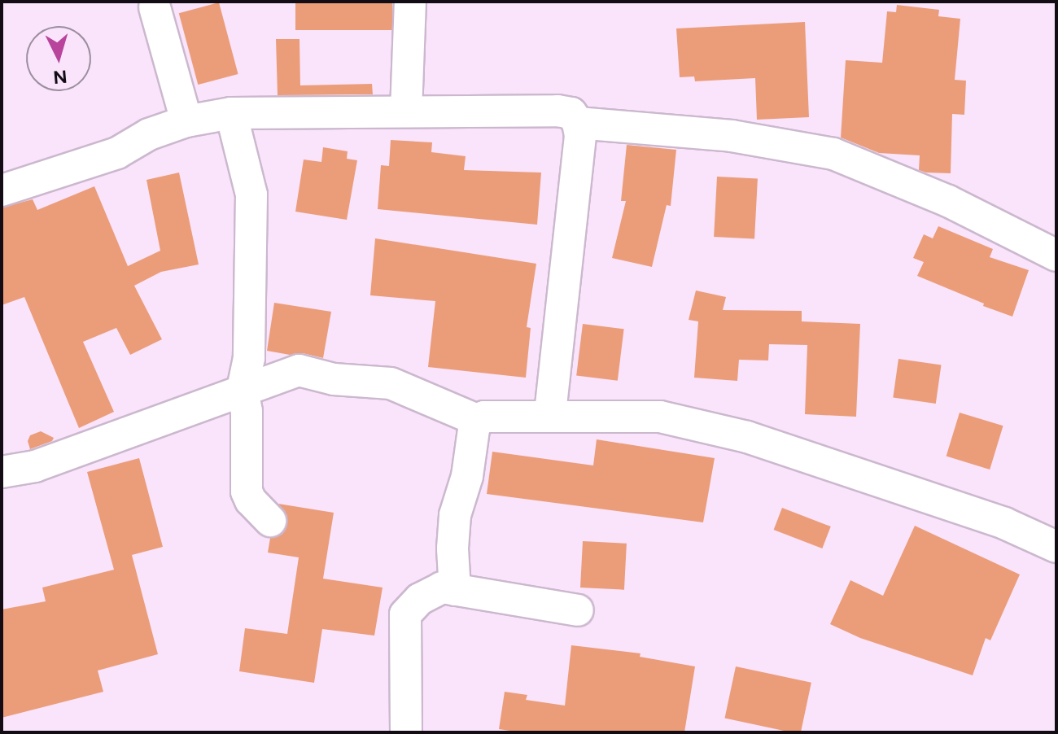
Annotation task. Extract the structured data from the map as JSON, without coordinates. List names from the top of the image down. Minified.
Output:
{"north":"bottom"}
